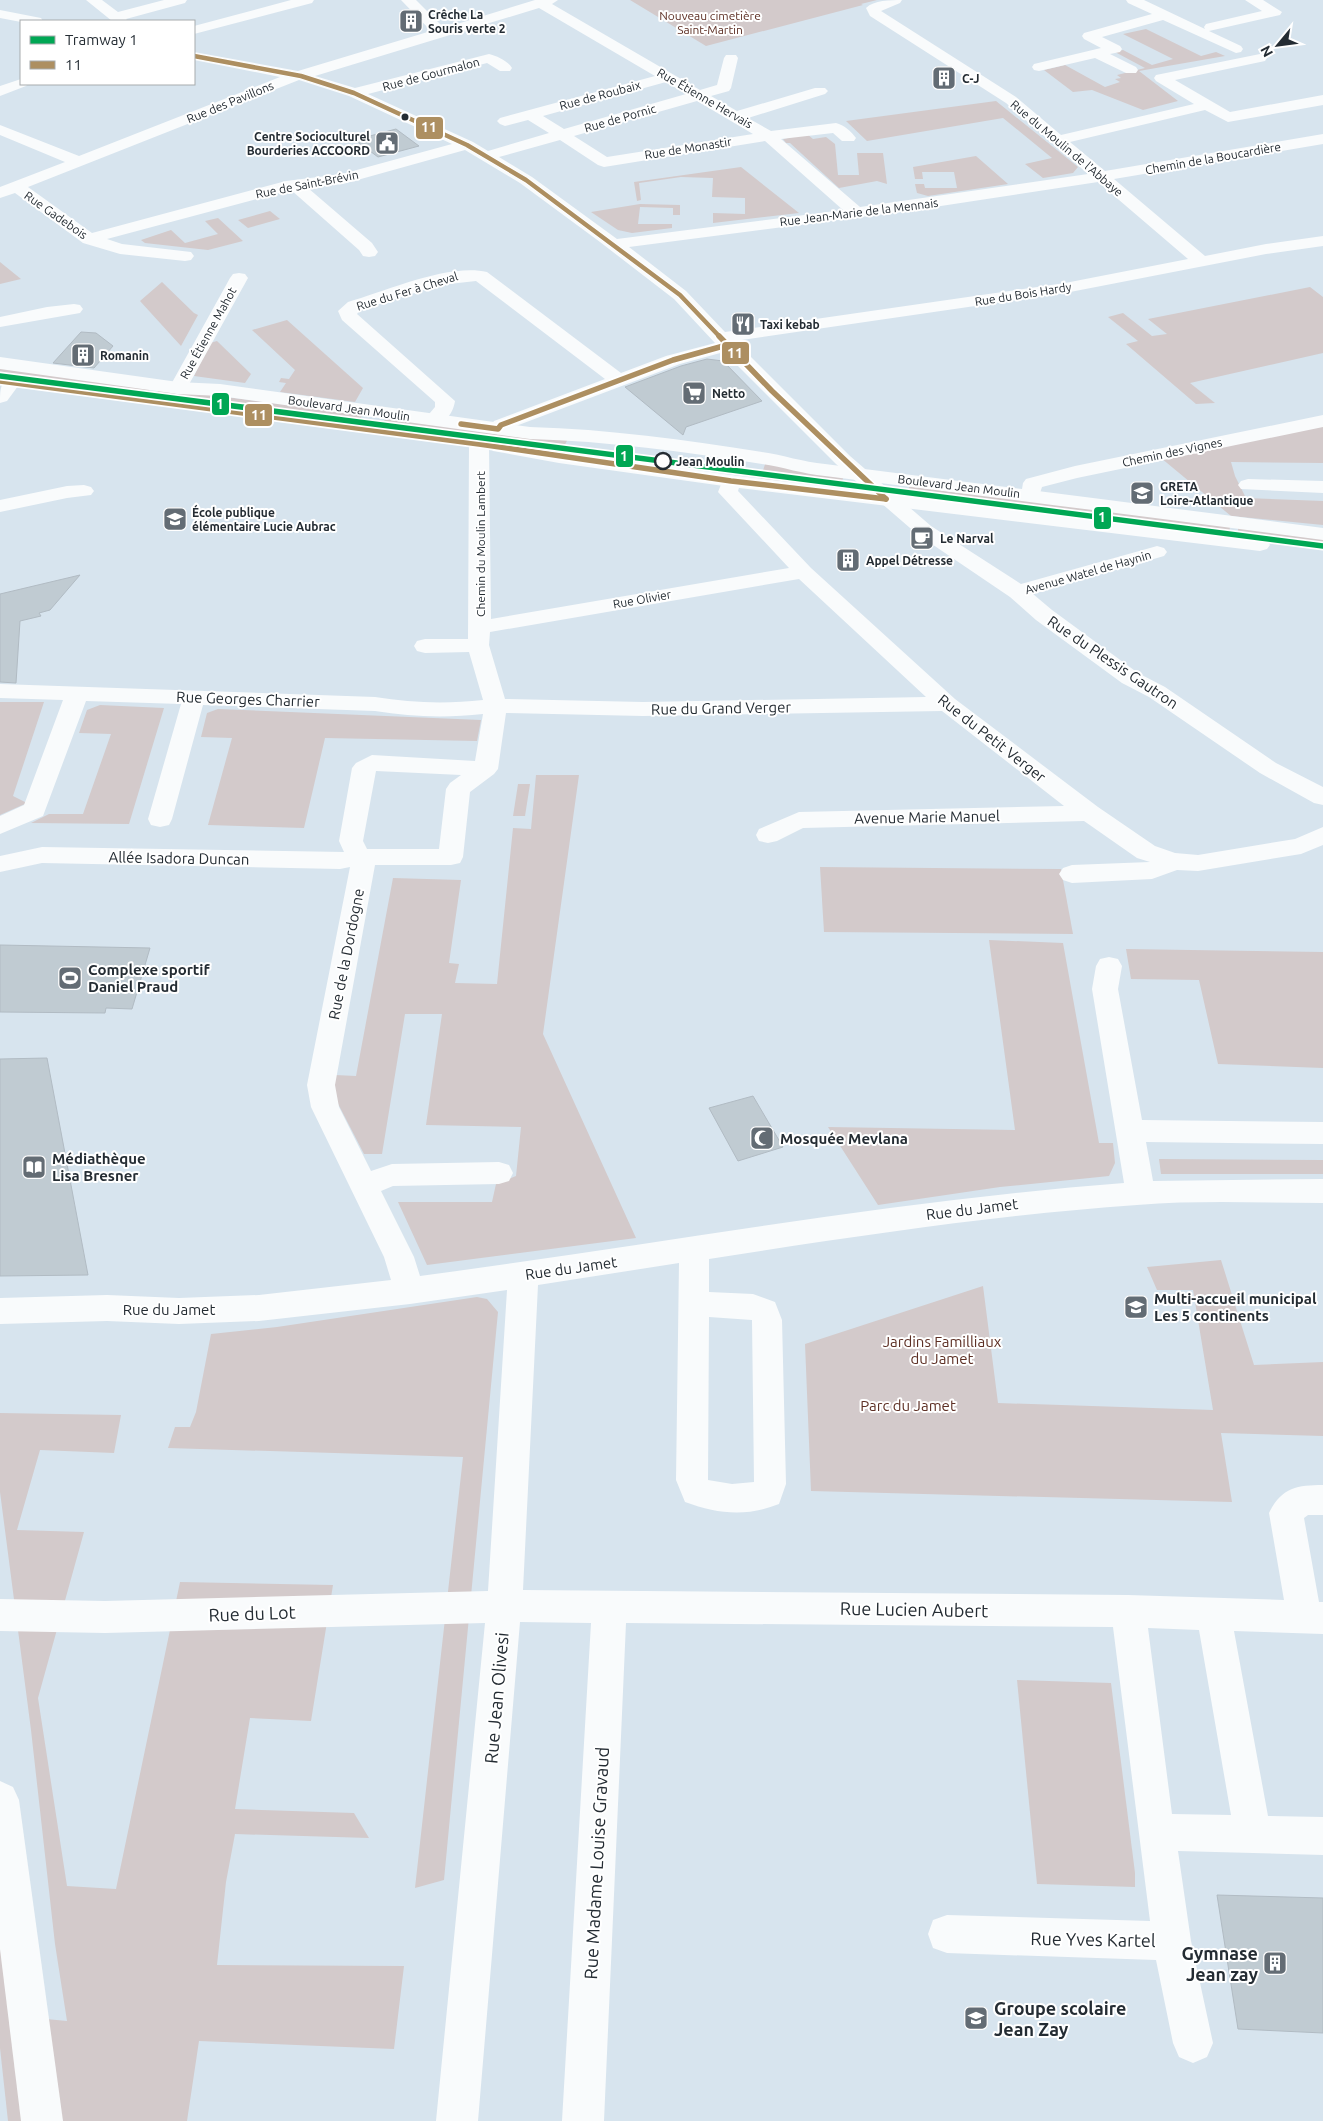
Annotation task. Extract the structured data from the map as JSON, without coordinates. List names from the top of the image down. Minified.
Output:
{"streets":{"street":["Rue de Gourmalon","Rue de Roubaix","Rue Étienne Hervais","Rue des Pavillons","Rue de Pornic","Rue de Monastir","Rue du Moulin de l'Abbaye","Chemin de la Boucardière","Rue de Saint-Brévin","Rue Jean-Marie de la Mennais","Rue Gadebois","Rue du Fer à Cheval","Rue du Bois Hardy","Rue Étienne Mahot","Boulevard Jean Moulin","Chemin des Vignes","Chemin du Moulin Lambert","Avenue Watel de Haynin","Rue Olivier","Rue du Plessis Gautron","Rue Georges Charrier","Rue du Grand Verger","Rue du Petit Verger","Avenue Marie Manuel","Allée Isadora Duncan","Rue de la Dordogne","Rue du Jamet","Rue Lucien Aubert","Rue du Lot","Rue Jean Olivesi","Rue Madame Louise Gravaud","Rue Yves Kartel"]},"crossings":[["Rue de Gourmalon","Rue du Plessis Gautron"],["Rue de Roubaix","Rue Étienne Hervais"],["Rue de Roubaix","Rue de Pornic"],["Rue de Roubaix","Rue de Monastir"],["Rue Étienne Hervais","Rue des Pavillons"],["Rue Étienne Hervais","Rue de Pornic"],["Rue Étienne Hervais","Rue de Monastir"],["Rue Étienne Hervais","Rue Jean-Marie de la Mennais"],["Rue des Pavillons","Rue Gadebois"],["Rue des Pavillons","Rue du Plessis Gautron"],["Rue de Pornic","Rue de Monastir"],["Rue de Pornic","Rue du Plessis Gautron"],["Rue du Moulin de l'Abbaye","Chemin de la Boucardière"],["Rue du Moulin de l'Abbaye","Rue Jean-Marie de la Mennais"],["Rue du Moulin de l'Abbaye","Rue du Bois Hardy"],["Chemin de la Boucardière","Rue Jean-Marie de la Mennais"],["Rue de Saint-Brévin","Rue Gadebois"],["Rue de Saint-Brévin","Rue du Plessis Gautron"],["Rue Jean-Marie de la Mennais","Rue du Plessis Gautron"],["Rue du Fer à Cheval","Rue du Bois Hardy"],["Rue du Fer à Cheval","Boulevard Jean Moulin"],["Rue du Bois Hardy","Boulevard Jean Moulin"],["Rue du Bois Hardy","Rue du Plessis Gautron"],["Rue Étienne Mahot","Boulevard Jean Moulin"],["Boulevard Jean Moulin","Chemin des Vignes"],["Boulevard Jean Moulin","Chemin du Moulin Lambert"],["Boulevard Jean Moulin","Rue du Plessis Gautron"],["Boulevard Jean Moulin","Rue du Petit Verger"],["Chemin du Moulin Lambert","Rue Olivier"],["Chemin du Moulin Lambert","Rue Georges Charrier"],["Chemin du Moulin Lambert","Rue du Grand Verger"],["Avenue Watel de Haynin","Rue du Plessis Gautron"],["Rue Olivier","Rue du Petit Verger"],["Rue Georges Charrier","Rue du Grand Verger"],["Rue du Grand Verger","Rue du Petit Verger"],["Rue du Petit Verger","Avenue Marie Manuel"],["Allée Isadora Duncan","Rue de la Dordogne"],["Rue de la Dordogne","Rue du Jamet"],["Rue du Jamet","Rue Jean Olivesi"],["Rue Lucien Aubert","Rue du Lot"],["Rue Lucien Aubert","Rue Jean Olivesi"],["Rue Lucien Aubert","Rue Madame Louise Gravaud"],["Rue Lucien Aubert","Rue Yves Kartel"],["Rue du Lot","Rue Jean Olivesi"]],"parks":["Nouveau cimetière Saint-Martin","Jardins Familliaux du Jamet","Parc du Jamet"],"places":{"building":["Crêche La Souris verte 2","C-J","Romanin","Appel Détresse","Gymnase Jean zay"],"public building":["Centre Socioculturel Bourderies ACCOORD"],"restaurant":["Taxi kebab"],"supermarket":["Netto"],"other":["Jean Moulin"],"school or university":["GRETA Loire-Atlantique","École publique élémentaire Lucie Aubrac","Multi-accueil municipal Les 5 continents","Groupe scolaire Jean Zay"],"cafe":["Le Narval"],"sports":["Complexe sportif Daniel Praud"],"mosque":["Mosquée Mevlana"],"library":["Médiathèque Lisa Bresner"]},"lines":["transit line 11","tram line 1"],"legend":["Tramway 1","11"],"north":"bottom left"}
